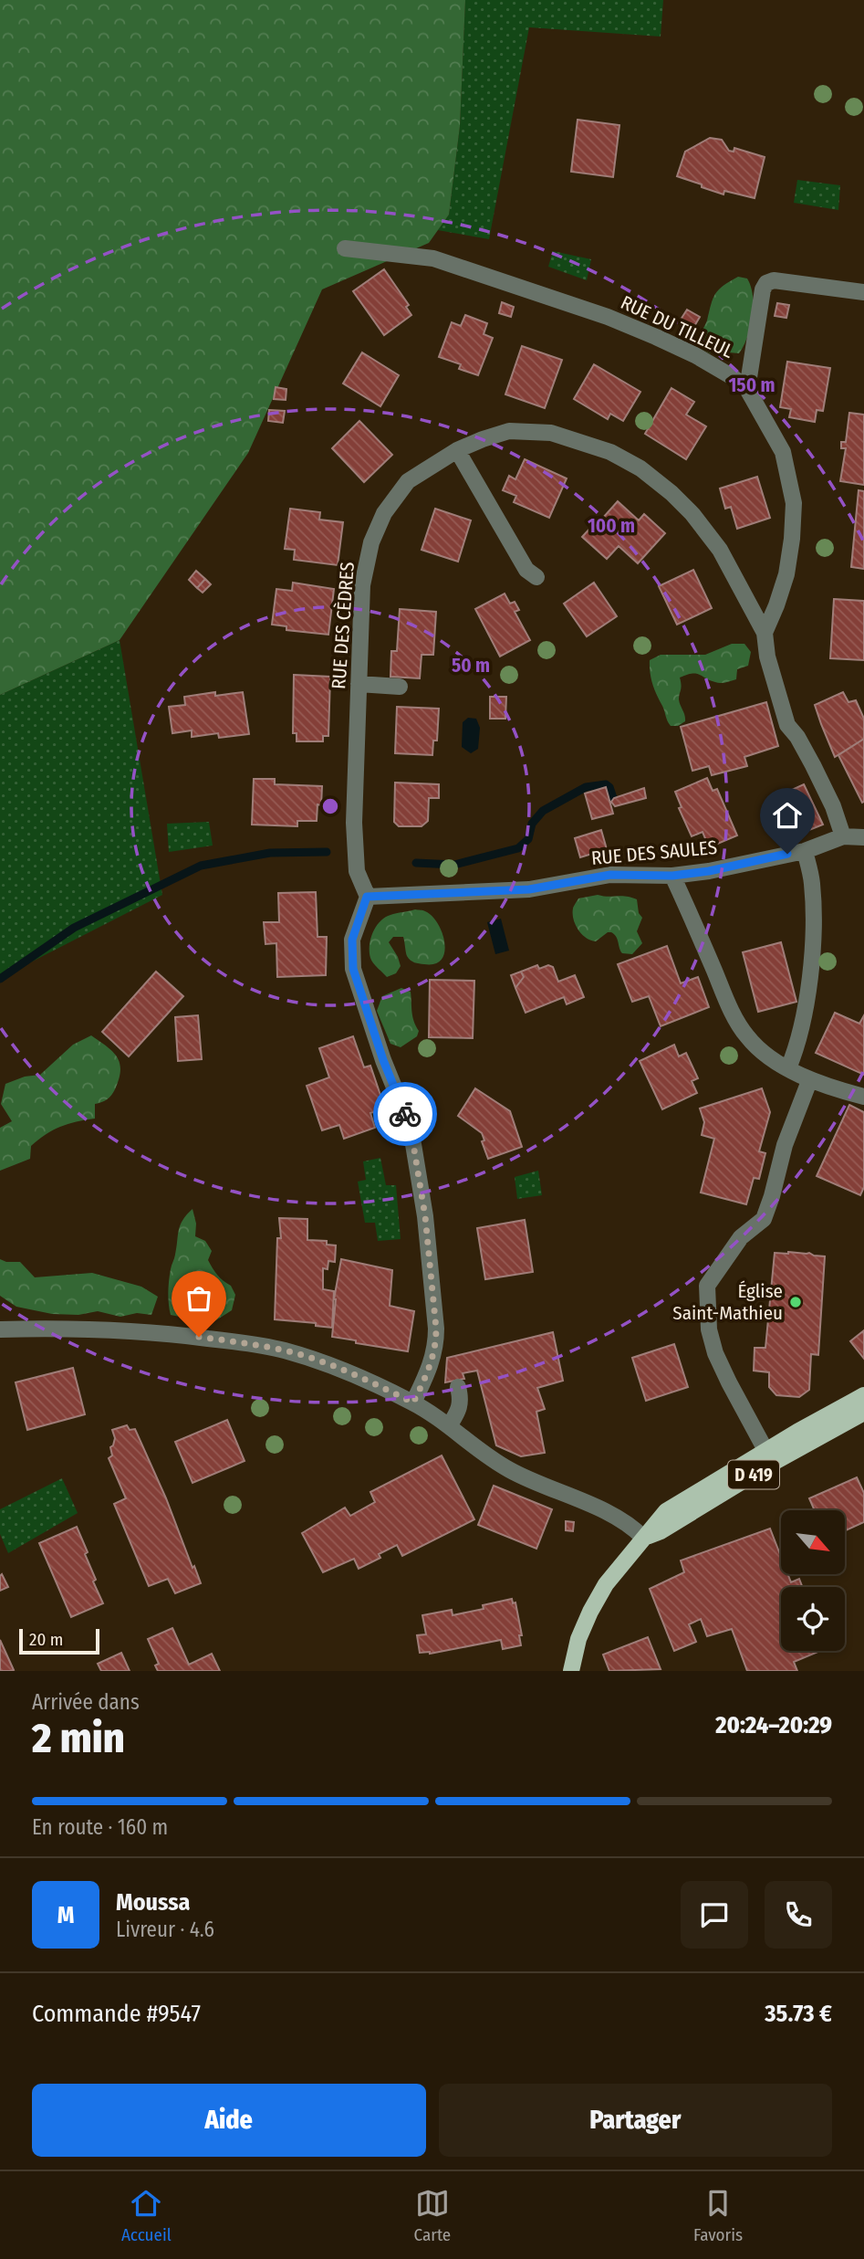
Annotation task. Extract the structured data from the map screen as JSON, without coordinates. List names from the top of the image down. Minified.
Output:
{"streets":{"main road":["D 419"],"street":["RUE DU TILLEUL","RUE DES CÈDRES","RUE DES SAULES"]},"crossings":[["RUE DU TILLEUL","RUE DES CÈDRES"],["RUE DES CÈDRES","RUE DES SAULES"]],"places":["Église Saint-Mathieu"],"scale_bar":"20 m","north":"bottom right","page":{"scale":"20 m","heading":["2 min","Arrivée dans","20:24–20:29"],"panel":["Moussa","Livreur · 4.6","Commande #9547","35.73 €"],"bar":"En route · 160 m","round":"M","buttons":["Aide","Partager"],"tabs":["Accueil","Carte","Favoris"]},"rings":["150 m","100 m","50 m"]}
